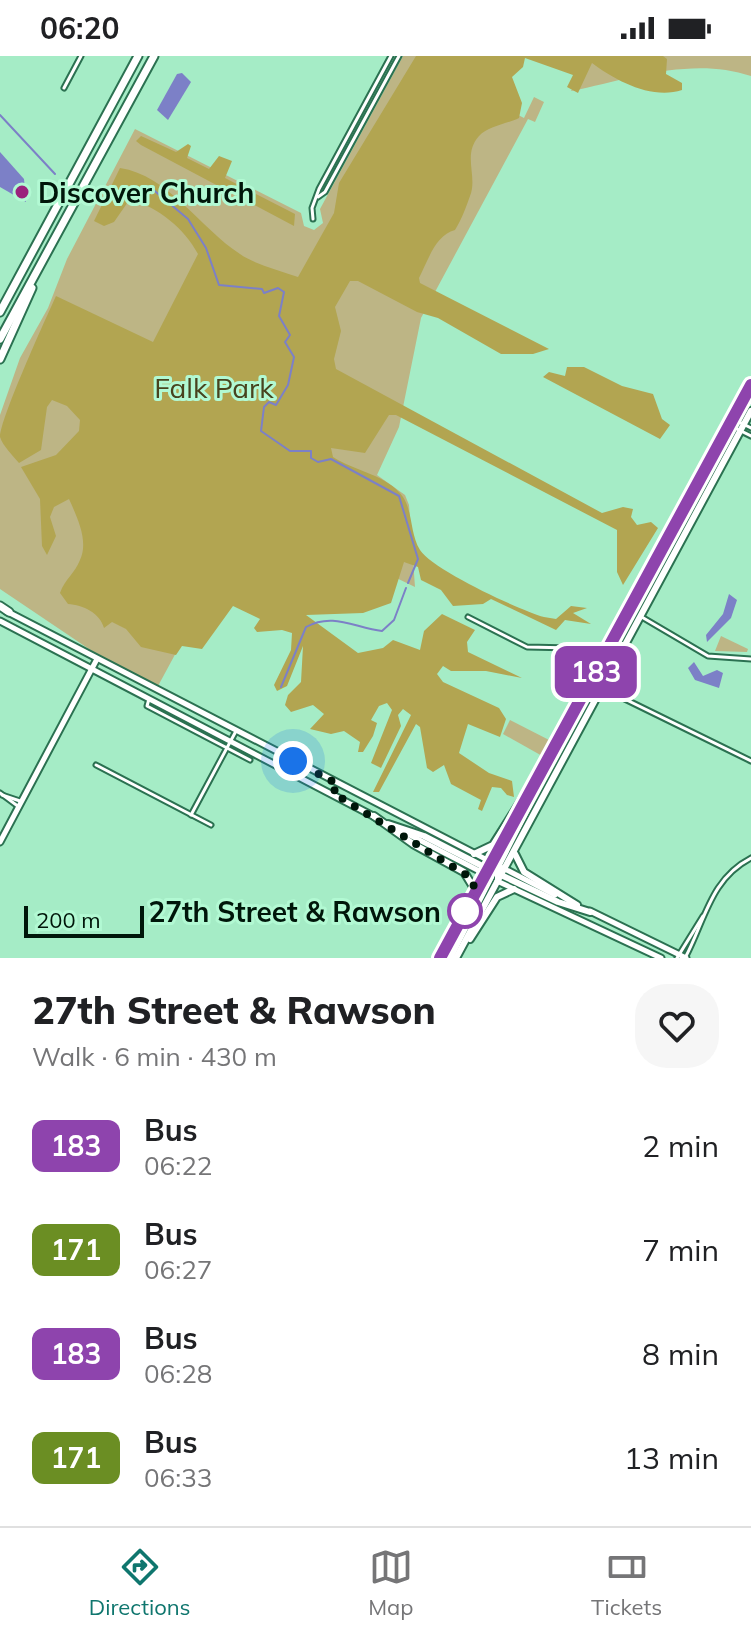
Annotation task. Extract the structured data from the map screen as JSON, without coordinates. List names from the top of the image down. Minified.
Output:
{"parks":["Falk Park"],"places":["Discover Church","27th Street & Rawson"],"lines":["bus line 183"],"scale_bar":"200 m","page":{"status":"06:20","on_map":"183","scale":"200 m","heading":["27th Street & Rawson","Walk · 6 min · 430 m"],"list":[{"mark":"183","name":"Bus","note":"06:22","value":"2 min"},{"mark":"171","name":"Bus","note":"06:27","value":"7 min"},{"mark":"183","name":"Bus","note":"06:28","value":"8 min"},{"mark":"171","name":"Bus","note":"06:33","value":"13 min"}],"tabs":["Directions","Map","Tickets"]}}
